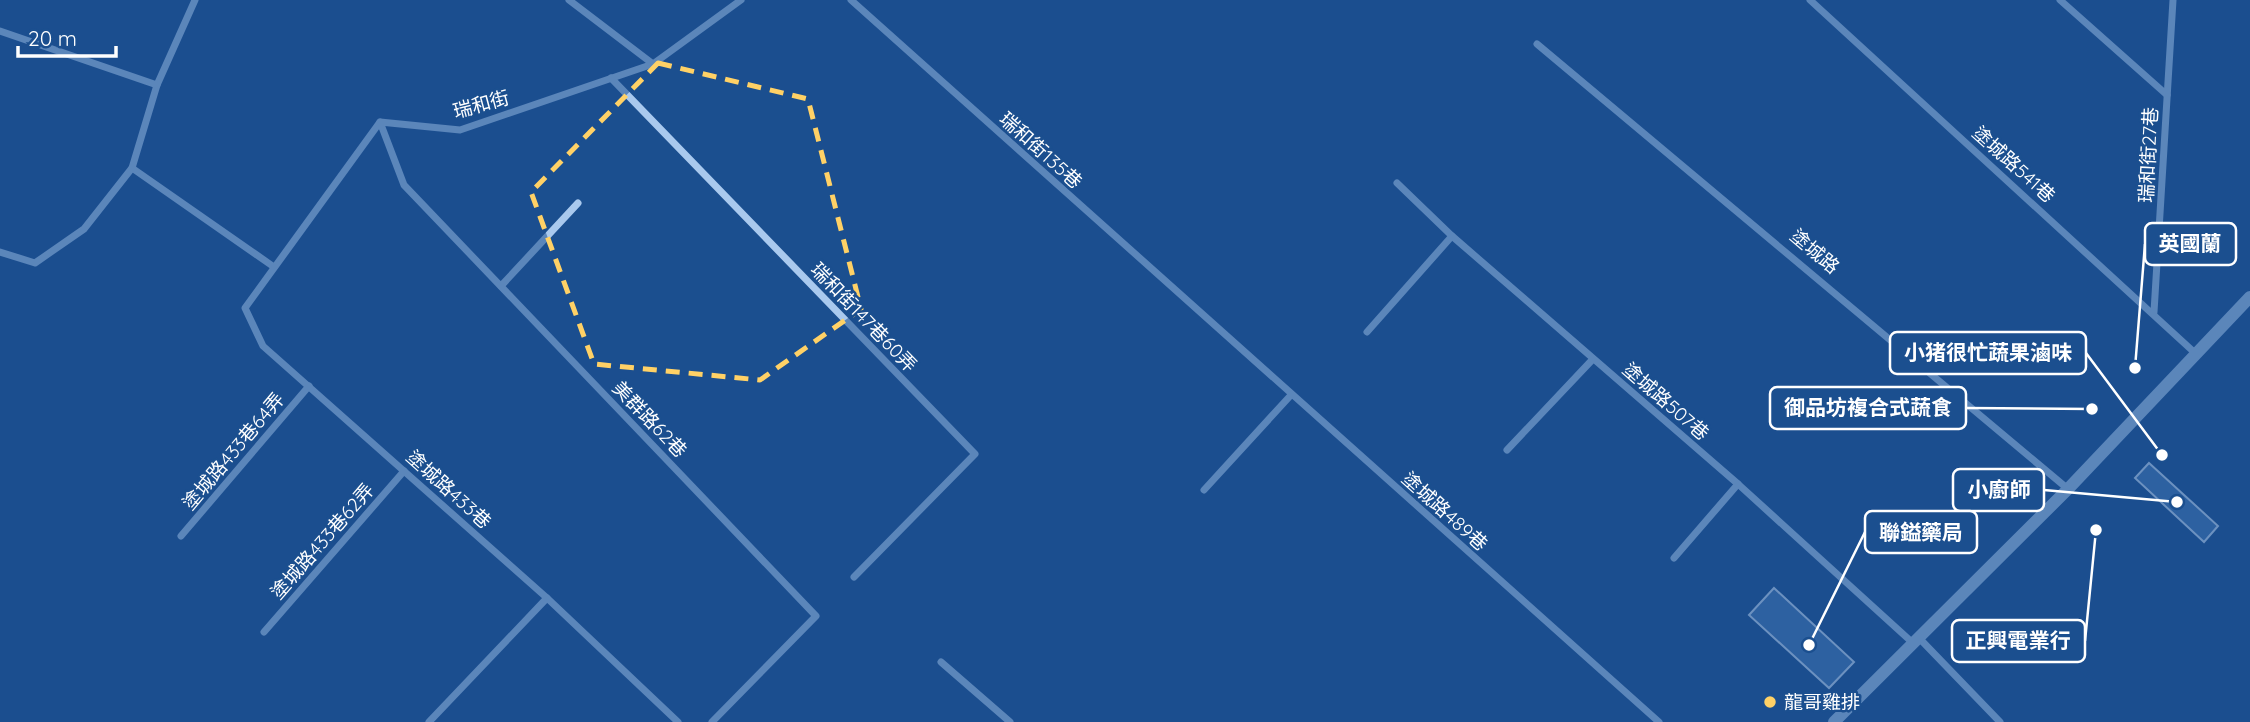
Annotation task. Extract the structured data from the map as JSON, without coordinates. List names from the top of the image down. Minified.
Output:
{"streets":{"street":["瑞和街","瑞和街135巷","瑞和街27巷","塗城路541巷","塗城路","瑞和街147巷60弄","塗城路507巷","美群路62巷","塗城路433巷64弄","塗城路433巷","塗城路489巷","塗城路433巷62弄"]},"crossings":[["瑞和街","瑞和街147巷60弄"],["瑞和街","美群路62巷"],["瑞和街135巷","塗城路489巷"],["瑞和街27巷","塗城路541巷"],["塗城路433巷64弄","塗城路433巷"],["塗城路433巷","塗城路433巷62弄"]],"places":["英國蘭","御品坊複合式蔬食","小猪很忙蔬果滷味","小廚師","正興電業行","聯鎰藥局","龍哥雞排"],"scale_bar":"20 m"}
